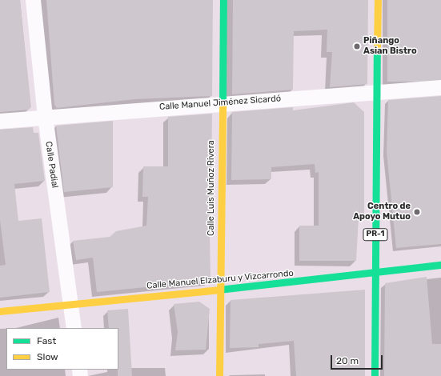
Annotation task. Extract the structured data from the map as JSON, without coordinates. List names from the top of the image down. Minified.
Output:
{"streets":{"main road":["Calle Luis Muñoz Rivera","PR-1","Calle Manuel Elzaburu y Vizcarrondo"],"street":["Calle Manuel Jiménez Sicardó","Calle Padial"]},"crossings":[["Calle Manuel Jiménez Sicardó","Calle Padial"],["Calle Manuel Jiménez Sicardó","Calle Luis Muñoz Rivera"],["Calle Manuel Jiménez Sicardó","PR-1"],["Calle Padial","Calle Manuel Elzaburu y Vizcarrondo"],["Calle Luis Muñoz Rivera","Calle Manuel Elzaburu y Vizcarrondo"],["PR-1","Calle Manuel Elzaburu y Vizcarrondo"]],"places":["Piñango Asian Bistro","Centro de Apoyo Mutuo"],"legend":["Fast","Slow"],"scale_bar":"20 m"}
